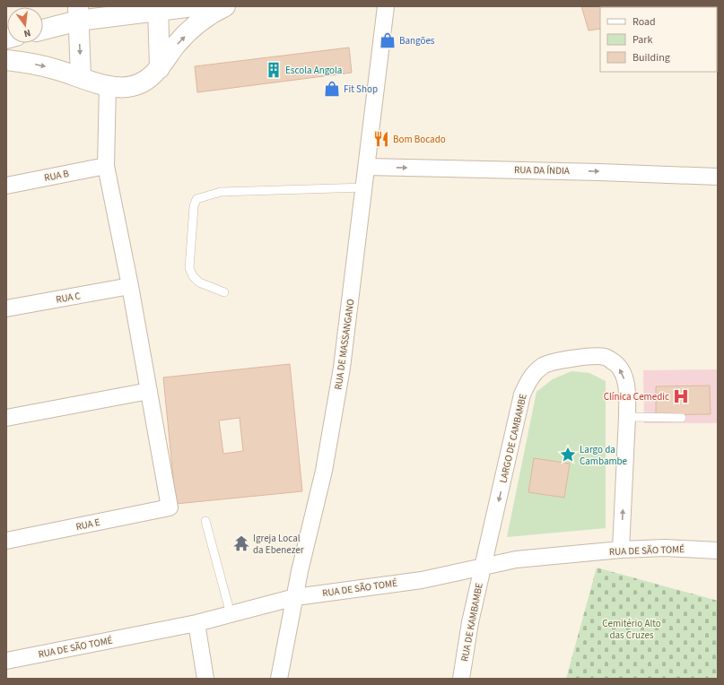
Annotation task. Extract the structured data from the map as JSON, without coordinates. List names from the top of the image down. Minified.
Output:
{"streets":{"street":["RUA DA ÍNDIA","RUA B","RUA C","RUA DE MASSANGANO","LARGO DE CAMBAMBE","RUA E","RUA DE SÃO TOMÉ","RUA DE KAMBAMBE"]},"crossings":[["RUA DA ÍNDIA","RUA DE MASSANGANO"],["RUA DE MASSANGANO","RUA DE SÃO TOMÉ"],["LARGO DE CAMBAMBE","RUA DE SÃO TOMÉ"],["LARGO DE CAMBAMBE","RUA DE KAMBAMBE"],["RUA DE SÃO TOMÉ","RUA DE KAMBAMBE"]],"one_way":["RUA DA ÍNDIA"],"parks":["Cemitério Alto das Cruzes"],"places":{"shop":["Bangões","Fit Shop"],"building":["Escola Angola"],"restaurant":["Bom Bocado"],"hospital":["Clínica Cemedic"],"place":["Largo da Cambambe"],"temple":["Igreja Local da Ebenezer"]},"legend":["Road","Park","Building"],"north":"bottom"}
